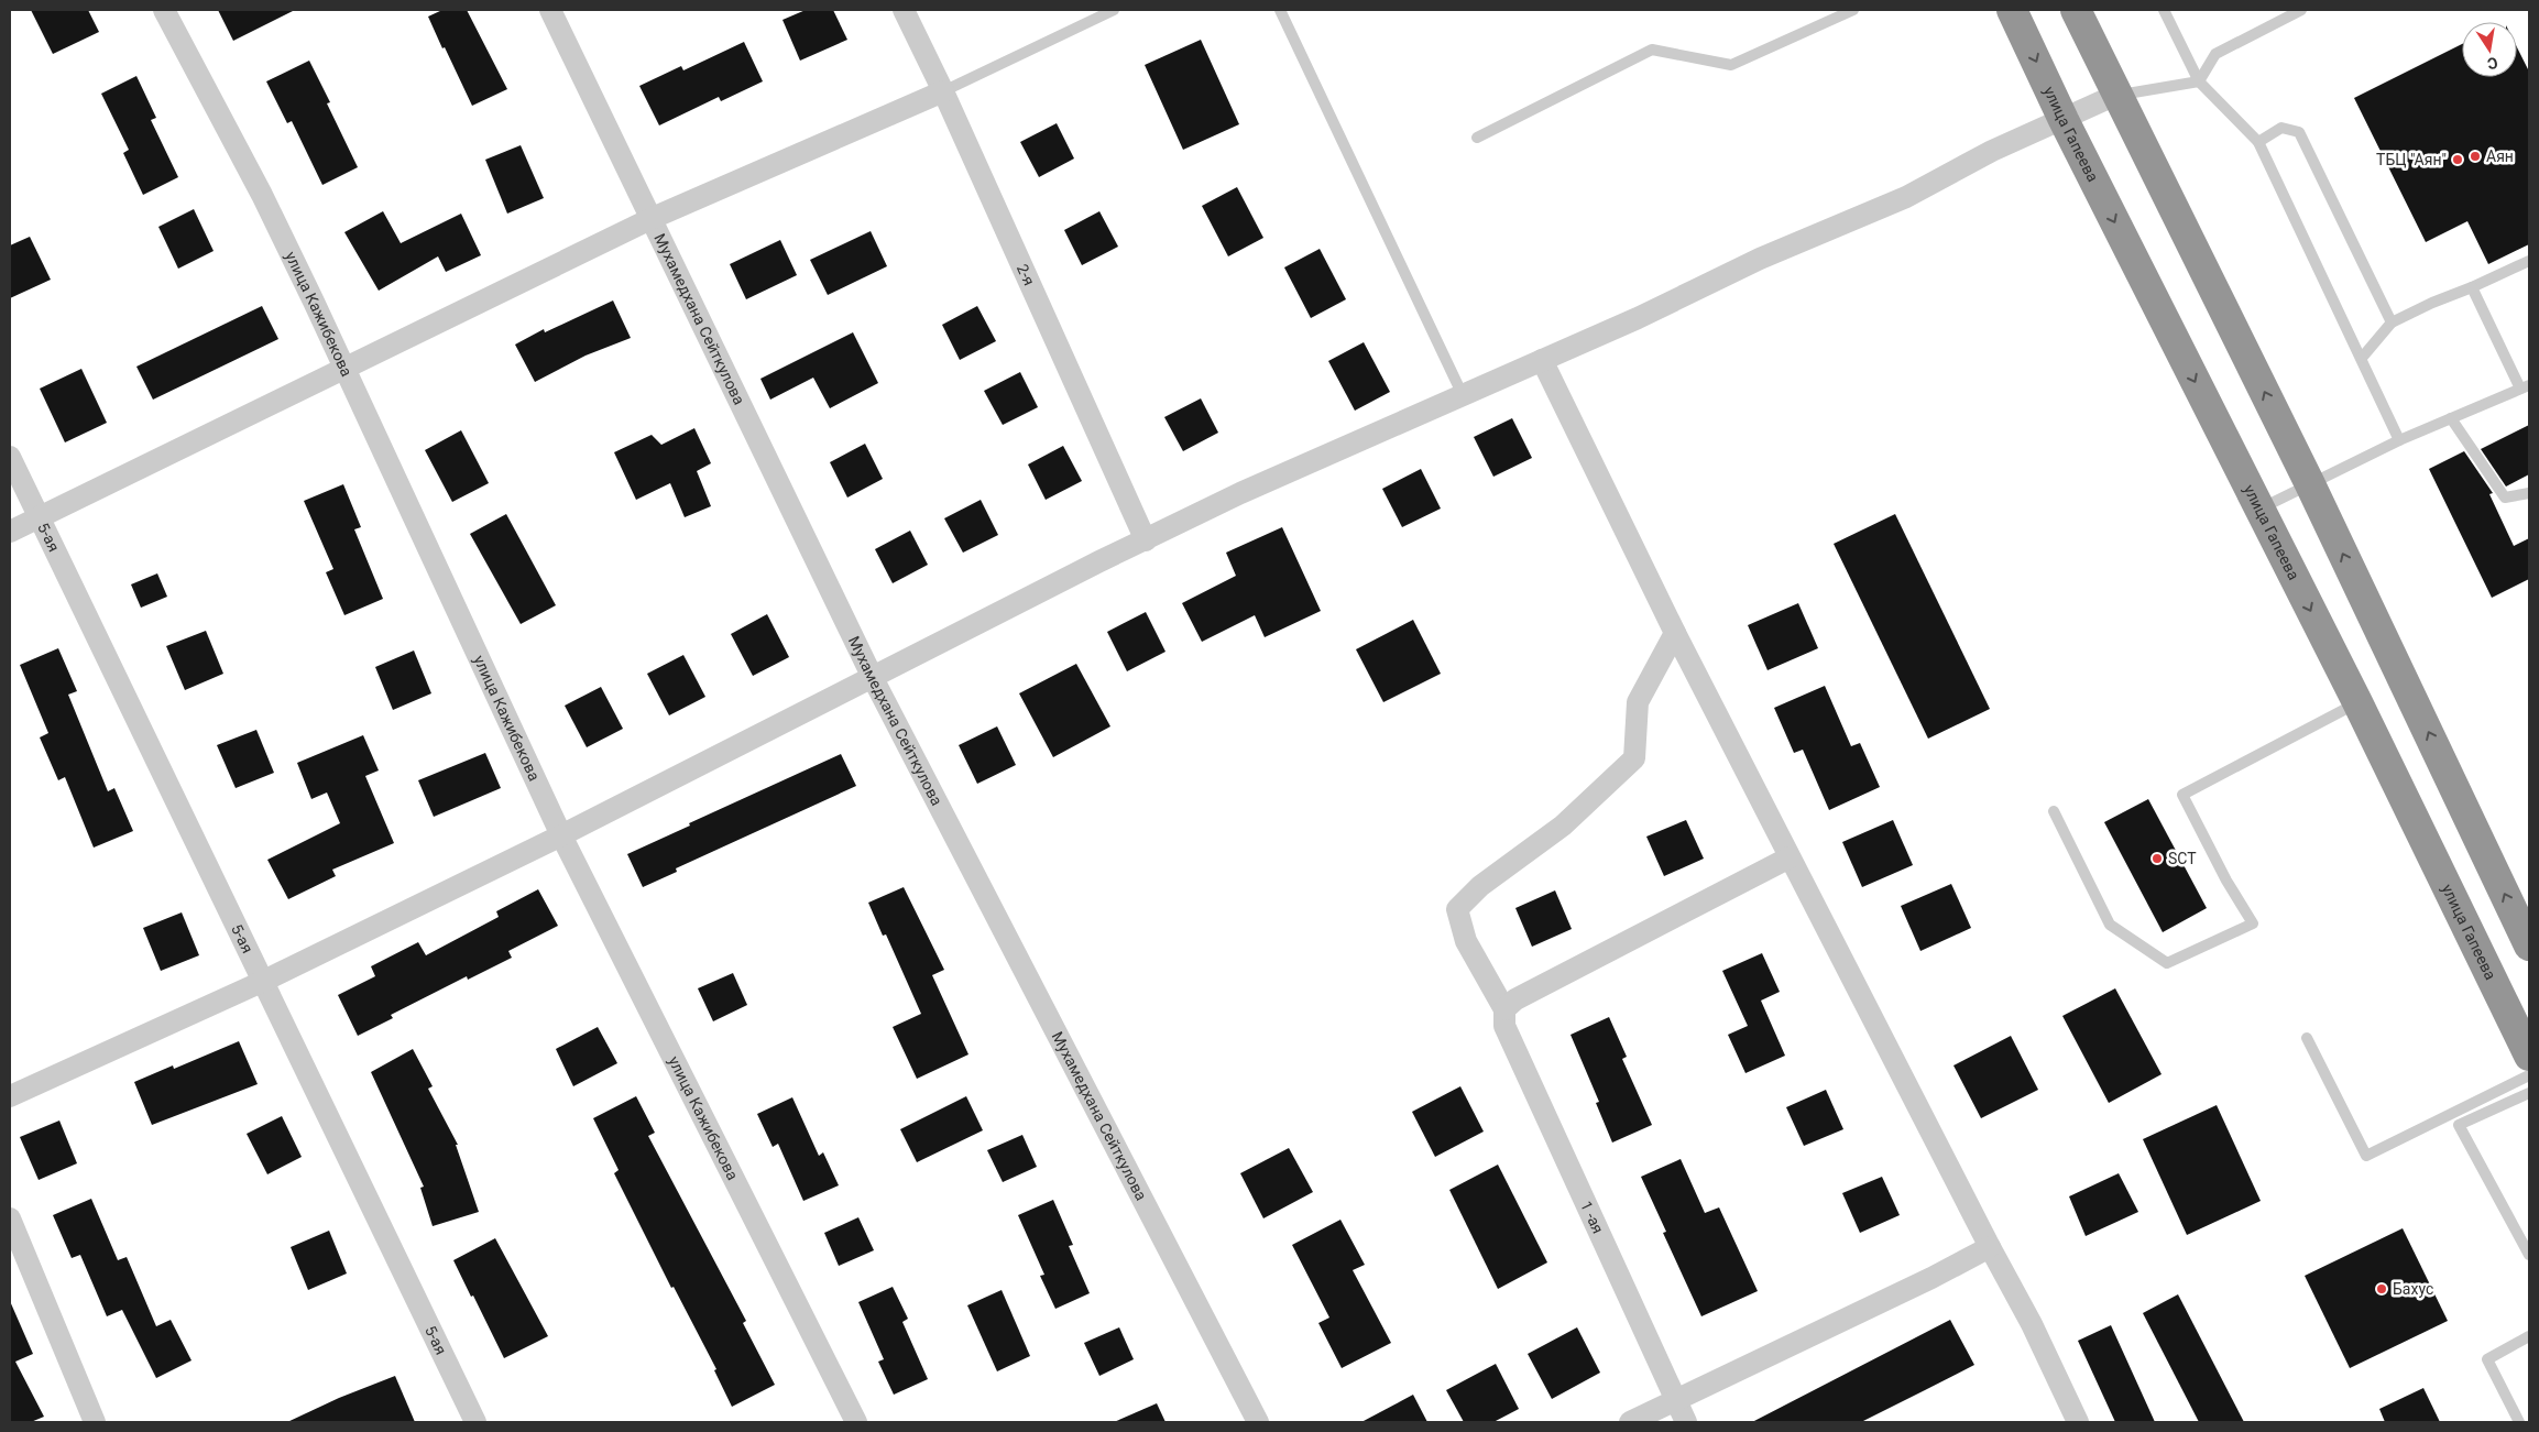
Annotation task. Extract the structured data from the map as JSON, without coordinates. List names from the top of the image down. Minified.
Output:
{"streets":{"highway":["улица Гапеева"],"street":["2-я","улица Кажибекова","Мухамедхана Сейткулова","5-ая","1 -ая"]},"places":["Аян","ТБЦ \"Аян\"","SCT","Бахус"],"north":"bottom"}
